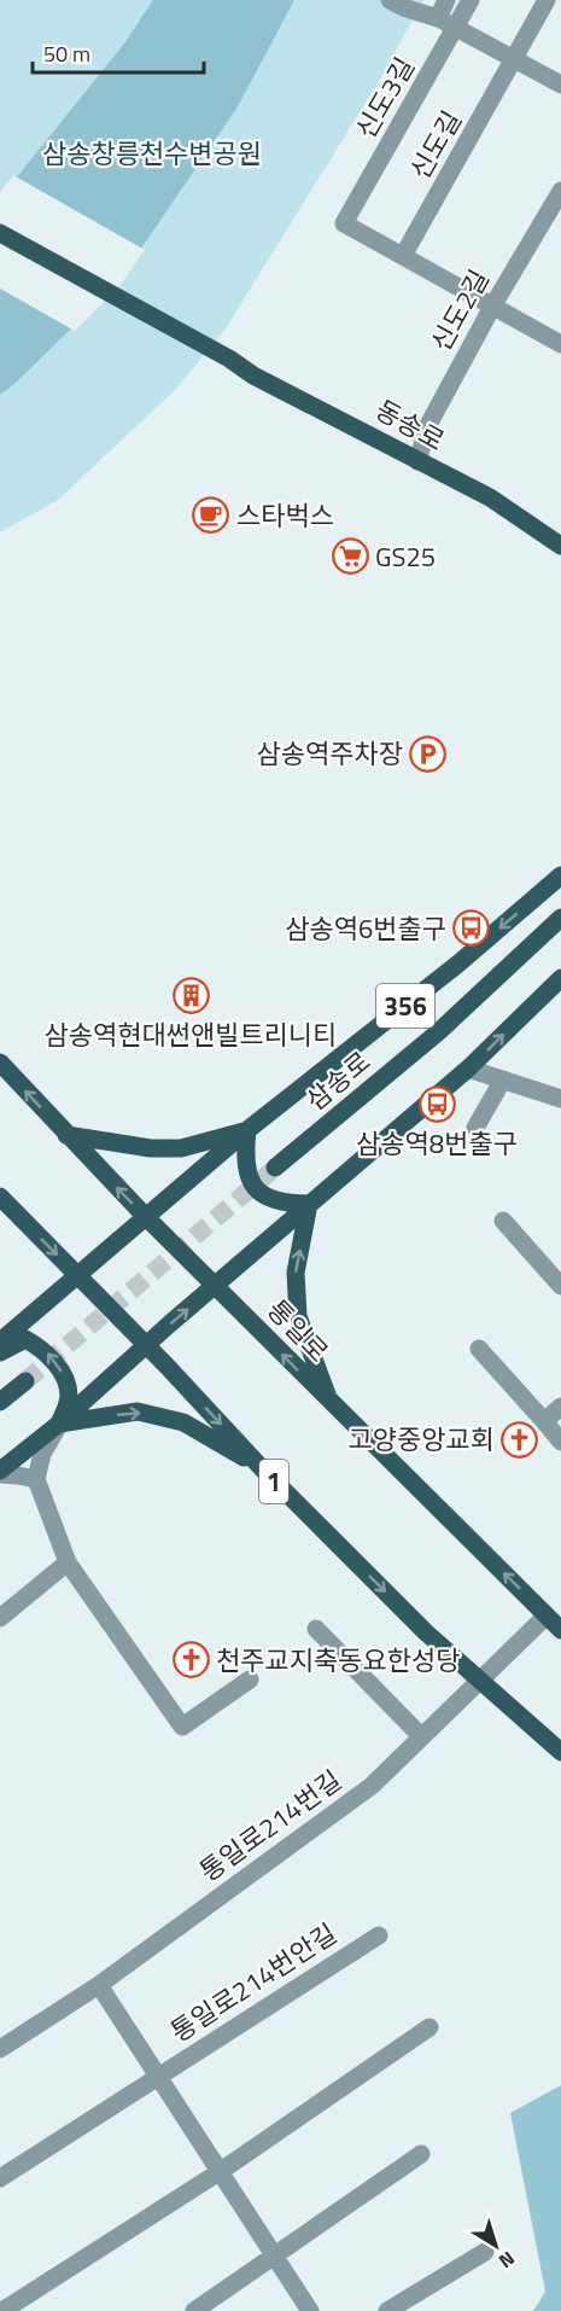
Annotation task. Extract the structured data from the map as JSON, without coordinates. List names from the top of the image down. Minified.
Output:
{"streets":{"main road":["동송로","356","삼송로","통일로","1"],"street":["신도3길","신도길","신도2길","통일로214번길","통일로214번안길"]},"crossings":[["신도3길","신도길"],["신도2길","동송로"],["356","통일로"],["356","1"],["통일로","통일로214번길"],["1","통일로214번길"],["통일로214번길","통일로214번안길"]],"parks":["삼송창릉천수변공원"],"places":{"cafe":["스타벅스"],"supermarket":["GS25"],"parking":["삼송역주차장"],"bus stop":["삼송역6번출구","삼송역8번출구"],"building":["삼송역현대썬앤빌트리니티"],"church":["고양중앙교회","천주교지축동요한성당"]},"scale_bar":"50 m","north":"bottom right"}
